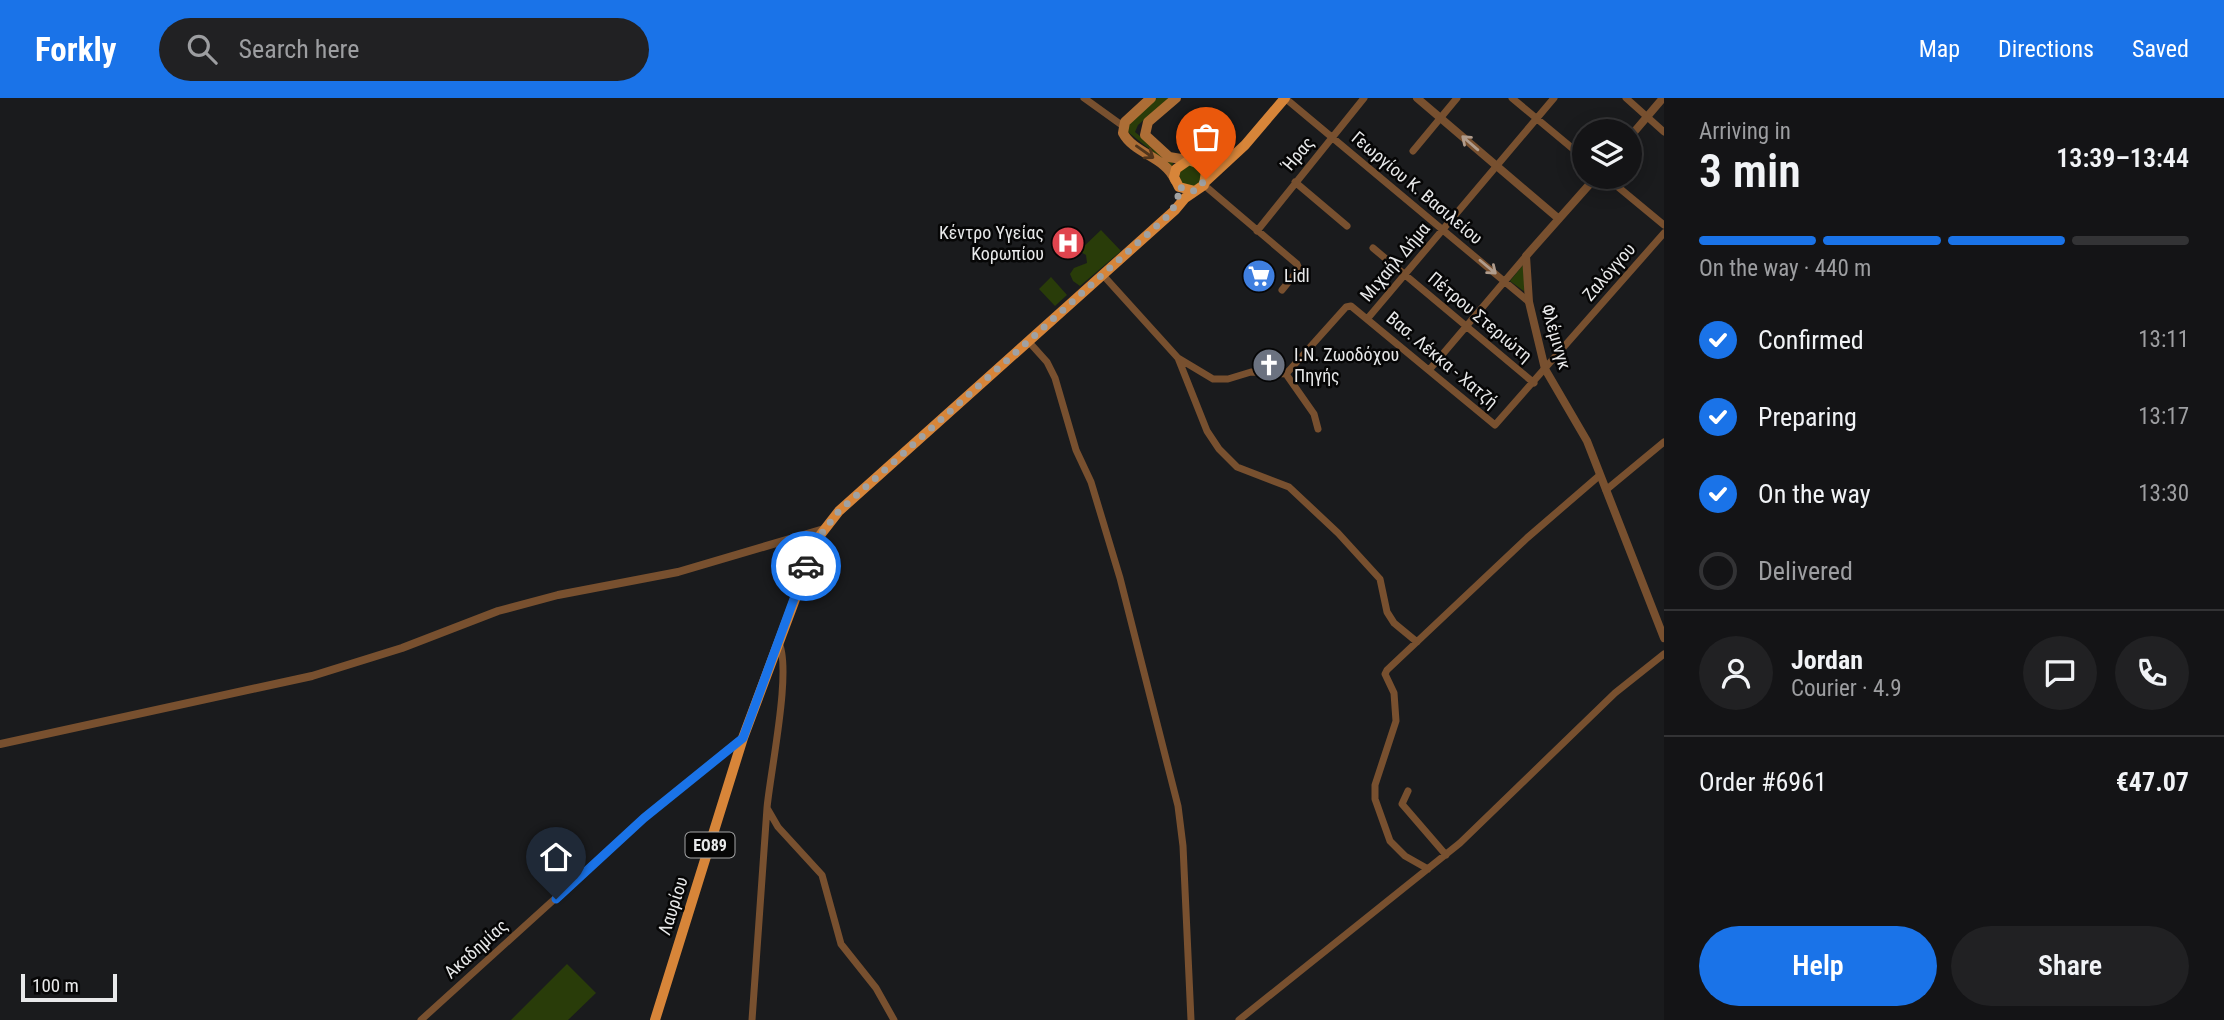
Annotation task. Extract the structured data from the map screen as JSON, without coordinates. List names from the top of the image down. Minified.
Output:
{"streets":{"main road":["ΕΟ89","Λαυρίου"],"street":["Ήρας","Γεωργίου Κ. Βασιλείου","Μιχαήλ Δήμα","Ζαλόγγου","Πέτρου Στεριώτη","Φλέμινγκ","Βασ. Λέκκα - Χατζή","Ακαδημίας"]},"crossings":[["Ήρας","Γεωργίου Κ. Βασιλείου"],["Γεωργίου Κ. Βασιλείου","Μιχαήλ Δήμα"],["Γεωργίου Κ. Βασιλείου","Φλέμινγκ"],["Γεωργίου Κ. Βασιλείου","ΕΟ89"],["Μιχαήλ Δήμα","Πέτρου Στεριώτη"],["Μιχαήλ Δήμα","Βασ. Λέκκα - Χατζή"],["Ζαλόγγου","Πέτρου Στεριώτη"],["Ζαλόγγου","Φλέμινγκ"],["Ζαλόγγου","Βασ. Λέκκα - Χατζή"],["ΕΟ89","Λαυρίου"],["Λαυρίου","Ακαδημίας"]],"places":{"hospital":["Κέντρο Υγείας Κορωπίου"],"supermarket":["Lidl"],"church":["Ι.Ν. Ζωοδόχου Πηγής"]},"scale_bar":"100 m","page":{"header":"Forkly","search":"Search here","nav":["Map","Directions","Saved"],"heading":["3 min","Arriving in","13:39–13:44"],"panel":["Jordan","Courier · 4.9","Order #6961","€47.07"],"bar":"On the way · 440 m","list":[["Confirmed","13:11"],["Preparing","13:17"],["On the way","13:30"],"Delivered"],"buttons":["Help","Share"],"scale":"100 m"}}
